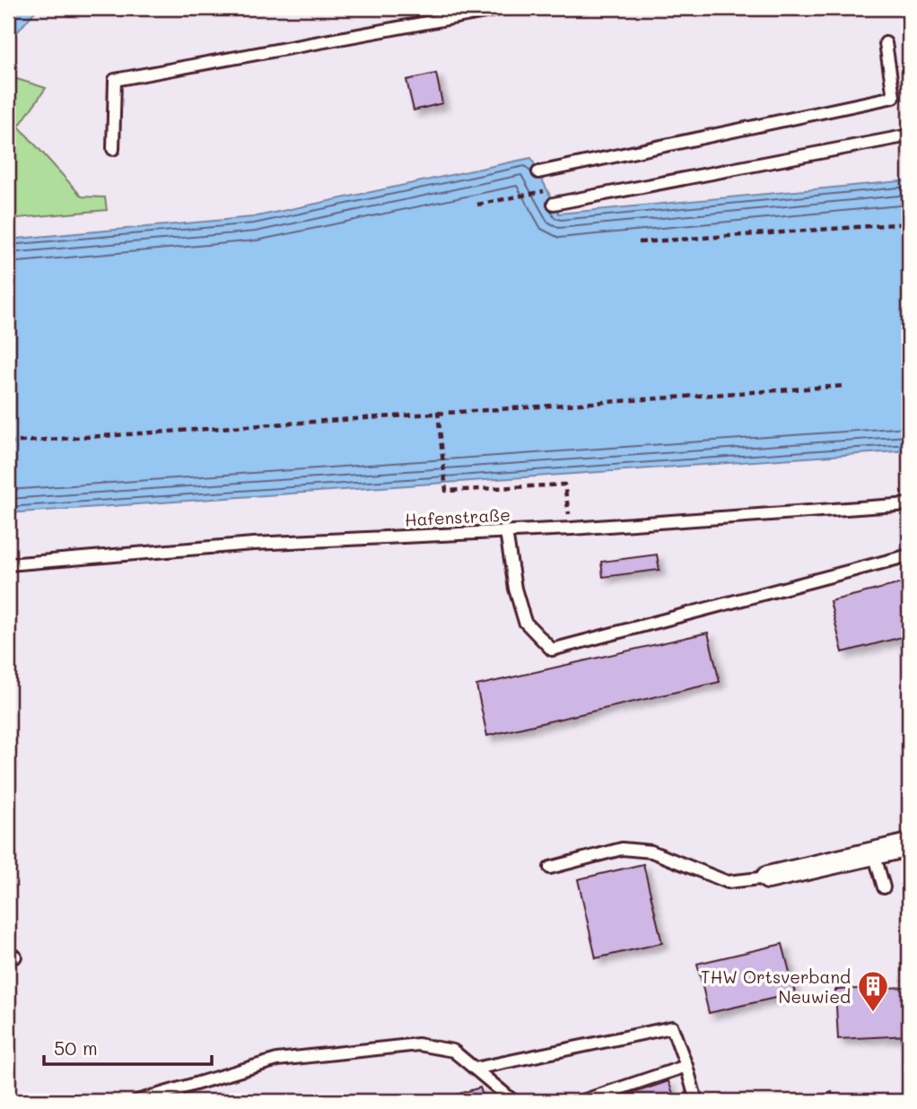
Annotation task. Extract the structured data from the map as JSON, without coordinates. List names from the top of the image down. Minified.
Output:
{"streets":{"lane":["Hafenstraße"]},"places":{"building":["THW Ortsverband Neuwied"]},"scale_bar":"50 m"}
